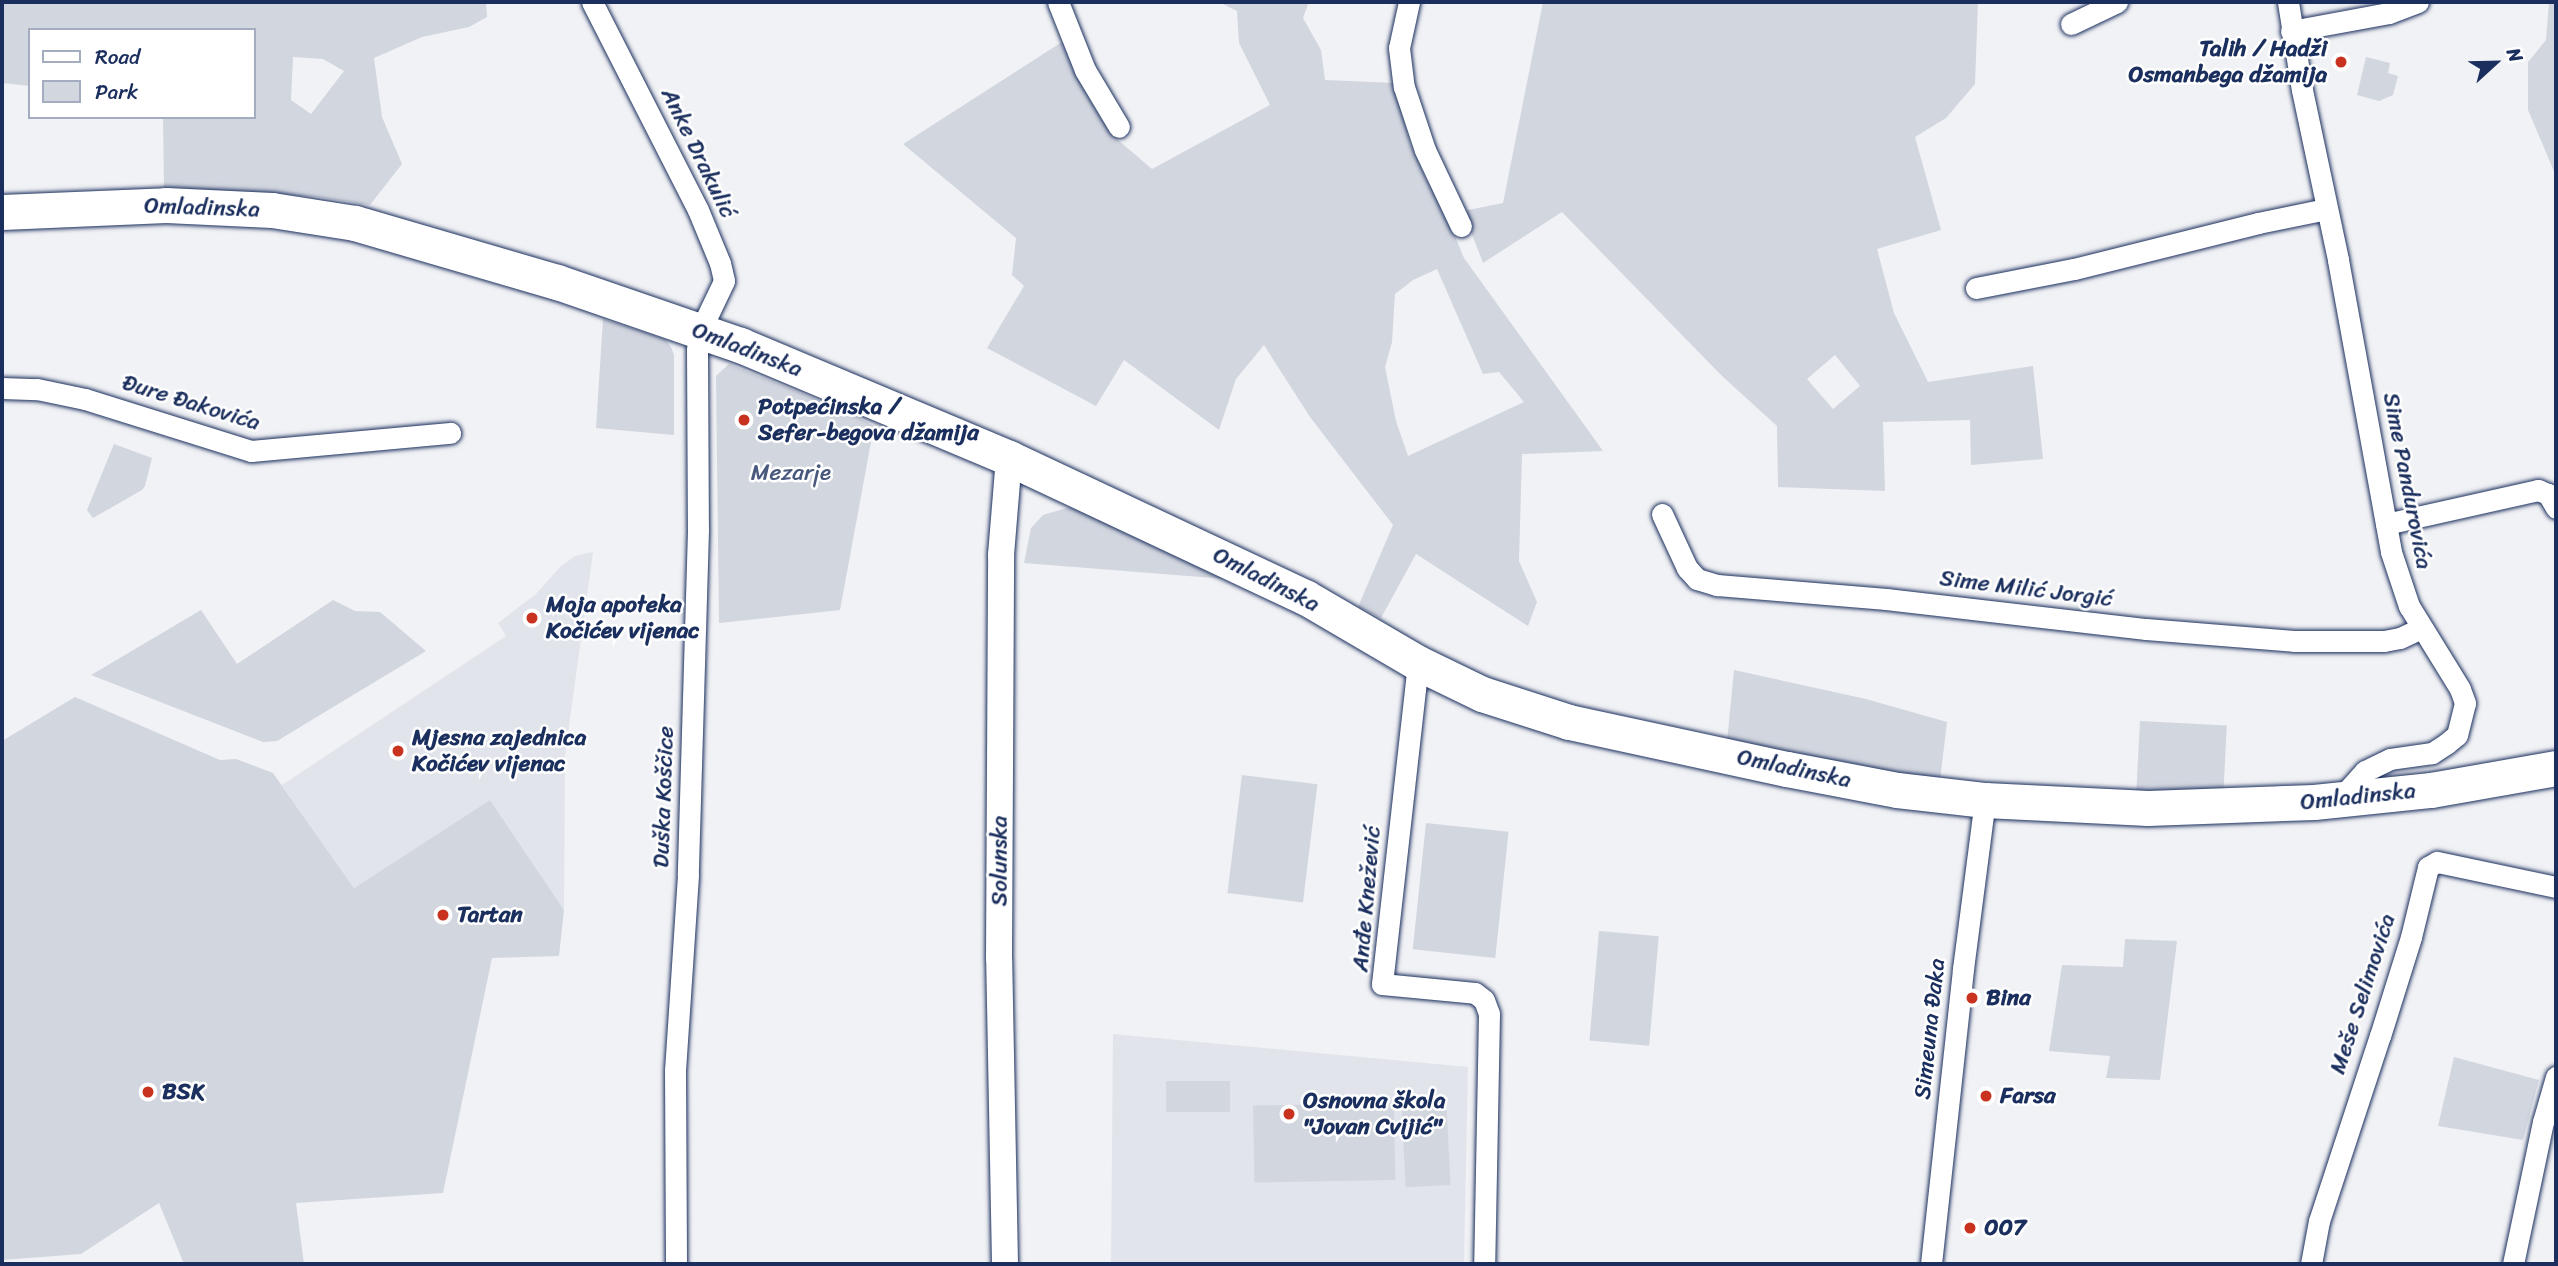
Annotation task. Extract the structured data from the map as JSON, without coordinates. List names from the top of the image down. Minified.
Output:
{"streets":{"main road":["Omladinska"],"street":["Anke Drakulić","Đure Đakovića","Sime Pandurovića","Sime Milić Jorgić","Duška Koščice","Solunska","Anđe Knežević","Meše Selimovića","Simeuna Đaka"]},"crossings":[["Anke Drakulić","Omladinska"],["Anke Drakulić","Duška Koščice"],["Omladinska","Sime Pandurovića"],["Omladinska","Duška Koščice"],["Omladinska","Solunska"],["Omladinska","Anđe Knežević"],["Omladinska","Simeuna Đaka"],["Sime Pandurovića","Sime Milić Jorgić"]],"parks":["Mezarje"],"places":["Talih / Hadži Osmanbega džamija","Potpećinska / Sefer-begova džamija","Moja apoteka Kočićev vijenac","Mjesna zajednica Kočićev vijenac","Tartan","Bina","BSK","Farsa","Osnovna škola \"Jovan Cvijić\"","007"],"legend":["Road","Park"],"north":"right"}
